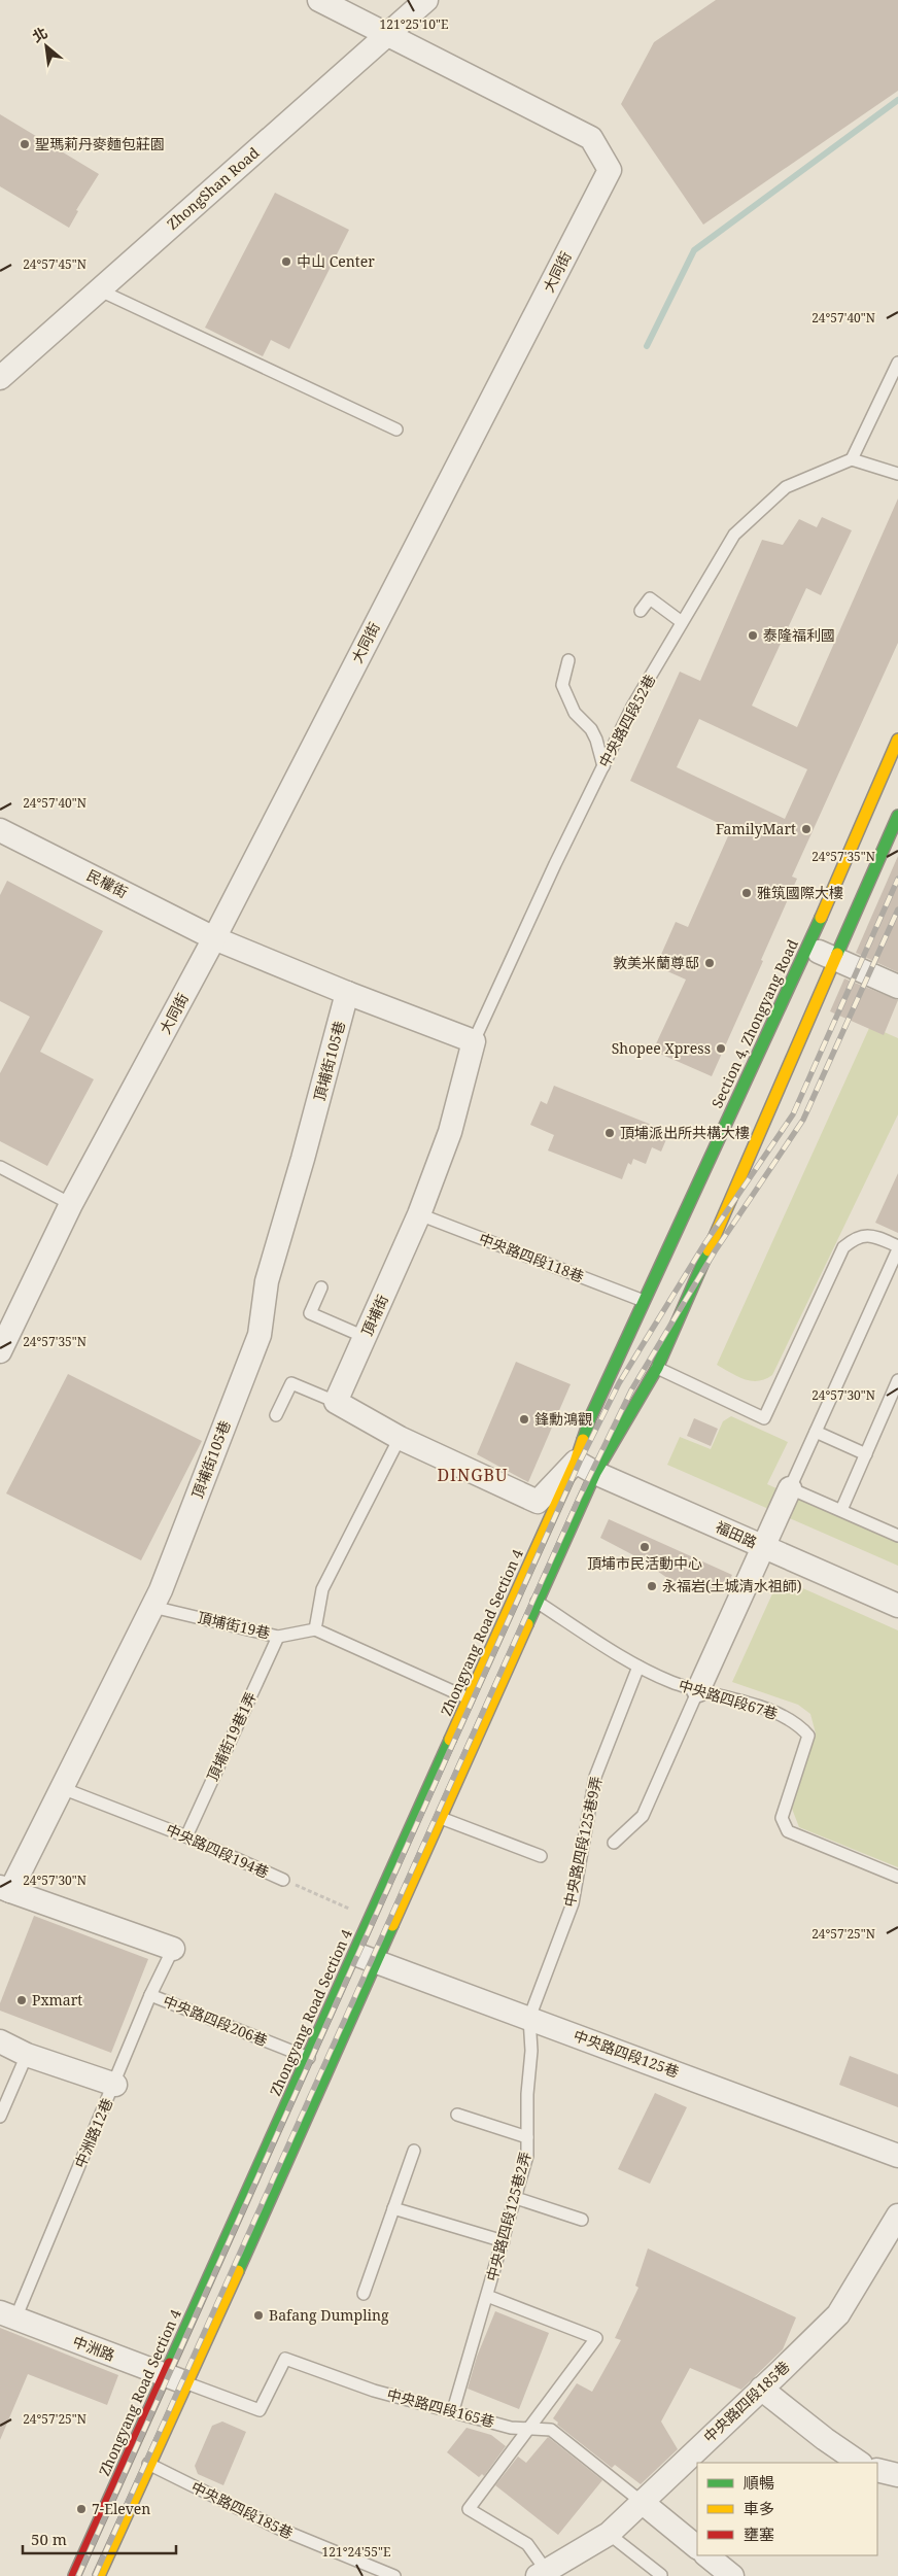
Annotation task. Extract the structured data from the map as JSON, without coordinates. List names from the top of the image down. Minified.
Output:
{"streets":{"main road":["Section 4, Zhongyang Road","Zhongyang Road Section 4"],"street":["ZhongShan Road","大同街","民權街","頂埔街105巷","頂埔街","福田路","中央路四段125巷","中洲路","中央路四段185巷"],"lane":["中央路四段52巷","中央路四段118巷","頂埔街19巷","中央路四段67巷","頂埔街19巷1弄","中央路四段125巷9弄","中央路四段194巷","中央路四段206巷","中洲路12巷","中央路四段125巷2弄","中央路四段165巷"]},"crossings":[["ZhongShan Road","大同街"],["大同街","民權街"],["中央路四段52巷","頂埔街"],["Section 4, Zhongyang Road","中央路四段118巷"],["Section 4, Zhongyang Road","福田路"],["Section 4, Zhongyang Road","Zhongyang Road Section 4"],["頂埔街105巷","頂埔街19巷"],["頂埔街105巷","中央路四段194巷"],["中央路四段118巷","頂埔街"],["福田路","Zhongyang Road Section 4"],["頂埔街19巷","頂埔街19巷1弄"],["Zhongyang Road Section 4","中央路四段67巷"],["Zhongyang Road Section 4","中央路四段194巷"],["Zhongyang Road Section 4","中央路四段206巷"],["Zhongyang Road Section 4","中央路四段125巷"],["Zhongyang Road Section 4","中洲路"],["Zhongyang Road Section 4","中央路四段185巷"],["Zhongyang Road Section 4","中央路四段165巷"],["中央路四段67巷","中央路四段125巷9弄"],["頂埔街19巷1弄","中央路四段194巷"],["中央路四段125巷9弄","中央路四段125巷"],["中央路四段125巷9弄","中央路四段125巷2弄"],["中央路四段206巷","中洲路12巷"],["中央路四段125巷","中央路四段125巷2弄"],["中洲路12巷","中洲路"],["中央路四段125巷2弄","中央路四段165巷"],["中洲路","中央路四段165巷"],["中央路四段185巷","中央路四段165巷"]],"districts":["DINGBU"],"places":["聖瑪莉丹麥麵包莊園","中山 Center","泰隆福利國","FamilyMart","雅筑國際大樓","敦美米蘭尊邸","Shopee Xpress","頂埔派出所共構大樓","鋒勳鴻觀","頂埔市民活動中心","永福岩(土城清水祖師)","Pxmart","Bafang Dumpling","7-Eleven"],"legend":["順暢","車多","壅塞"],"scale_bar":"50 m","north":"top left","coordinates":["121°25'10\"E","24°57'45\"N","24°57'40\"N","24°57'35\"N","24°57'30\"N","24°57'25\"N","121°24'55\"E"]}
